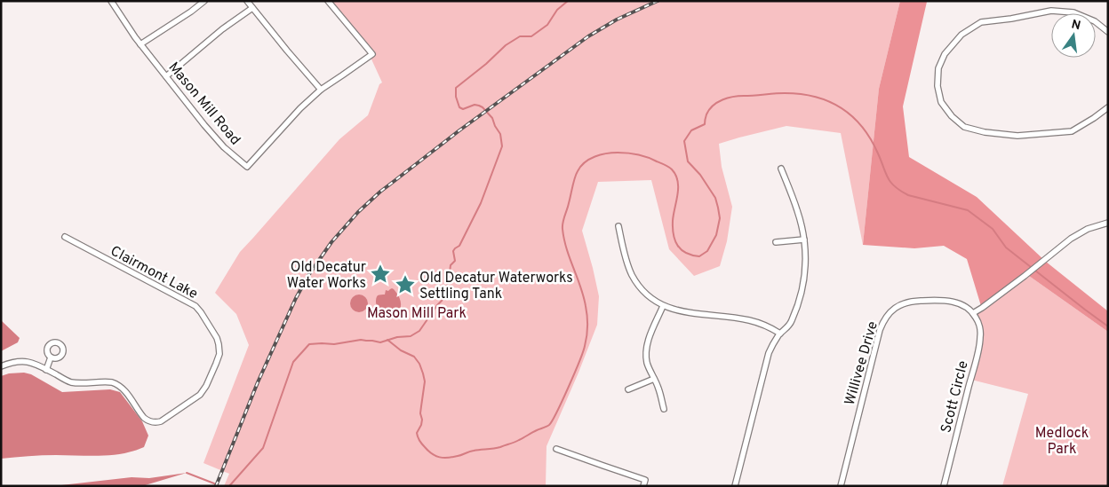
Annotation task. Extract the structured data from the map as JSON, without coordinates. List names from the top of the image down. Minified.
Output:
{"streets":{"street":["Mason Mill Road","Clairmont Lake","Willivee Drive","Scott Circle"]},"crossings":[["Willivee Drive","Scott Circle"]],"parks":["Mason Mill Park","Medlock Park"],"places":{"place":["Old Decatur Water Works","Old Decatur Waterworks Settling Tank"]},"north":"top"}
